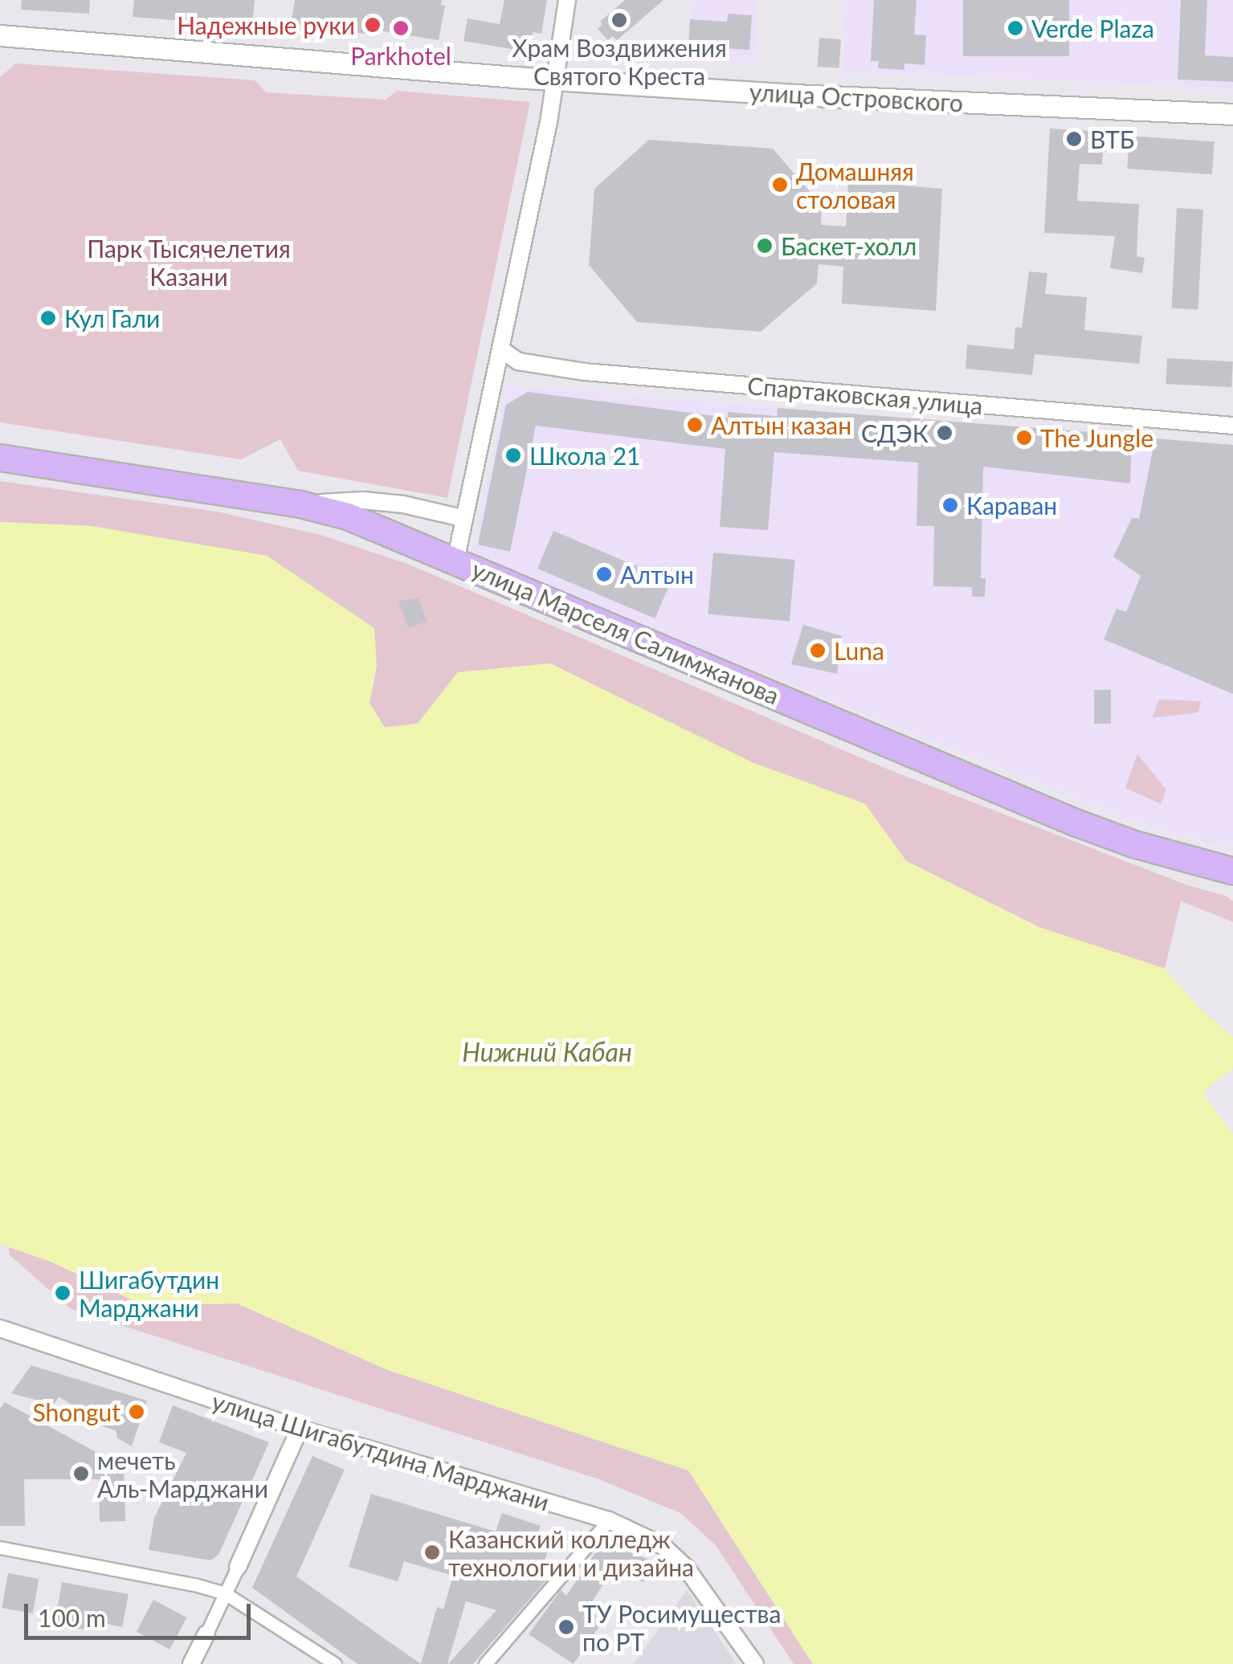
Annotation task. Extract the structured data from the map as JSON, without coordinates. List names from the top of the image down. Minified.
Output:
{"streets":{"main road":["улица Марселя Салимжанова"],"street":["улица Островского","Спартаковская улица","улица Шигабутдина Марджани"]},"water":["Нижний Кабан"],"parks":["Парк Тысячелетия Казани"],"places":["Храм Воздвижения Святого Креста","Надежные руки","Parkhotel","Verde Plaza","ВТБ","Домашняя столовая","Баскет-холл","Кул Гали","Алтын казан","СДЭК","The Jungle","Школа 21","Караван","Алтын","Luna","Шигабутдин Марджани","Shongut","мечеть Аль-Марджани","Казанский колледж технологии и дизайна","ТУ Росимущества по РТ"],"scale_bar":"100 m"}
